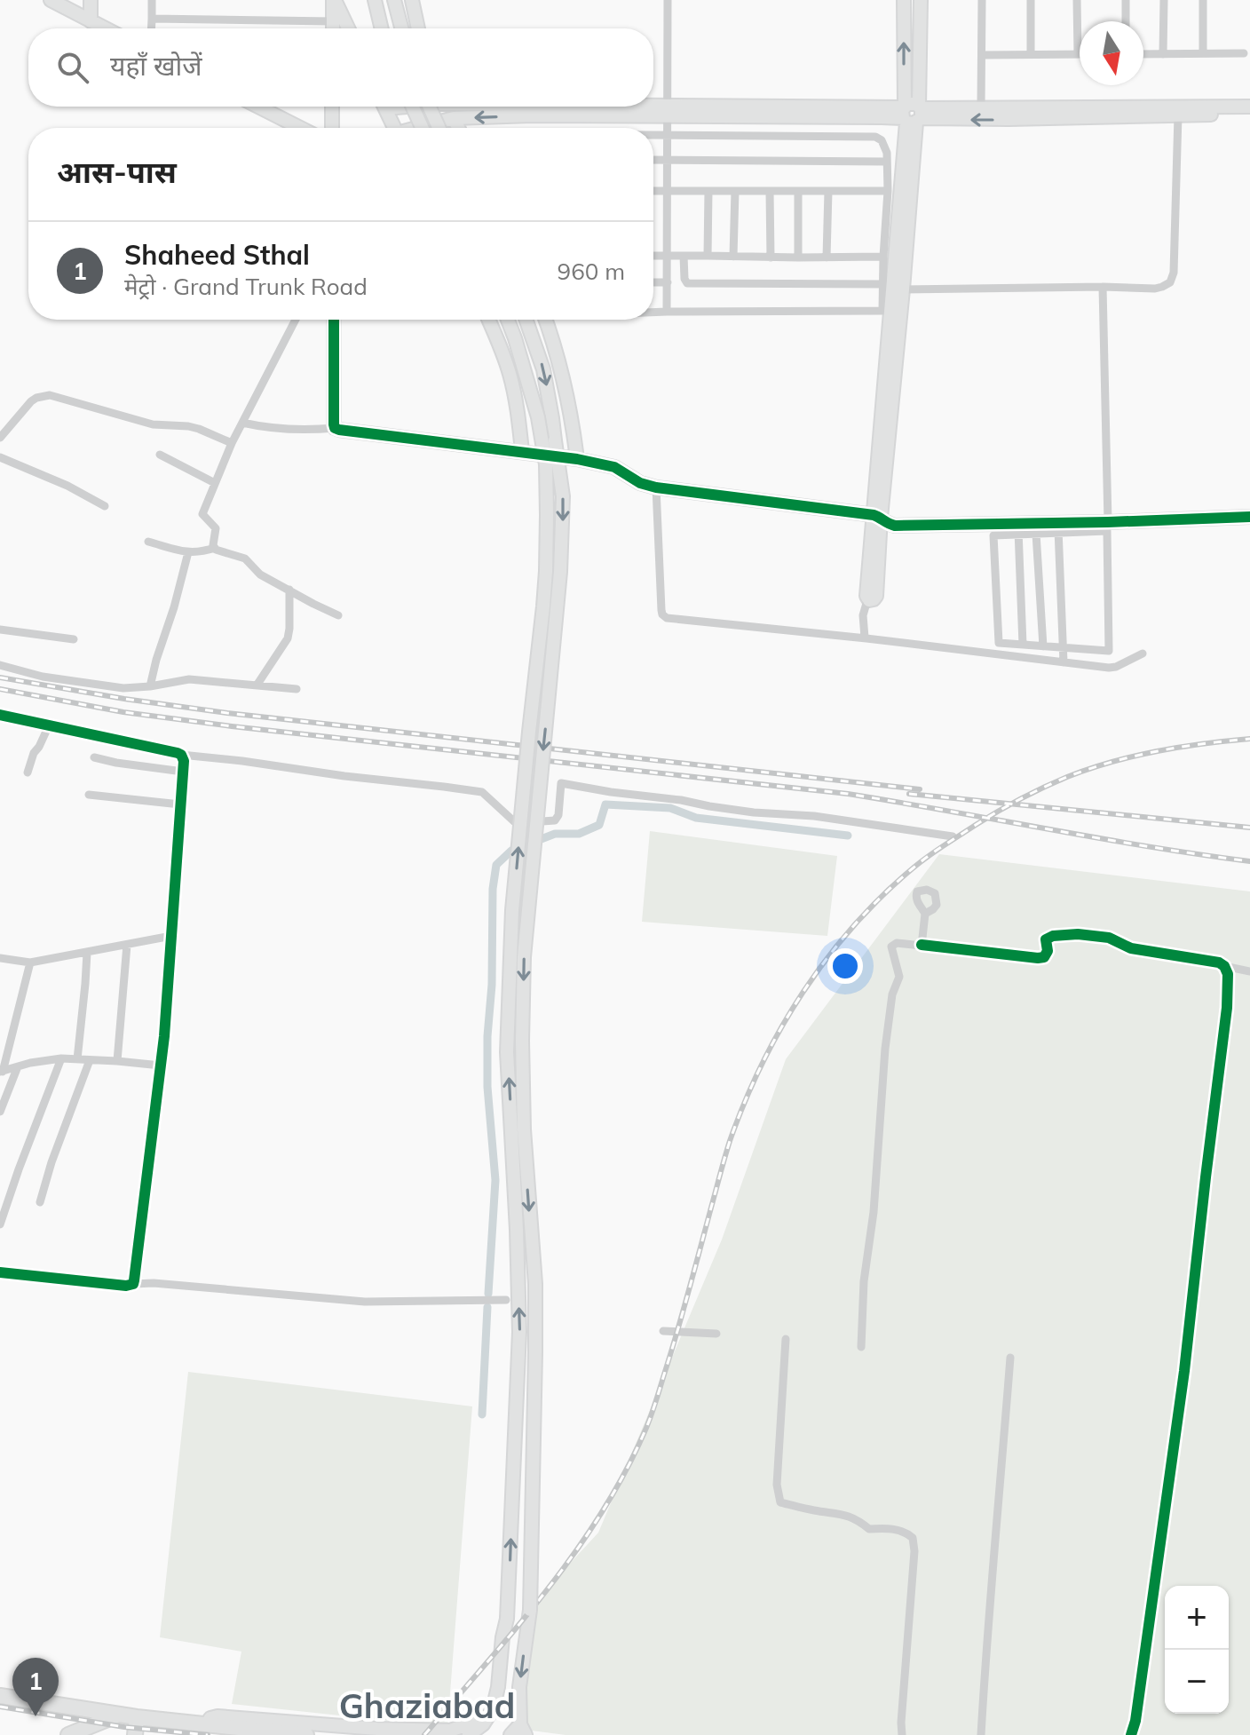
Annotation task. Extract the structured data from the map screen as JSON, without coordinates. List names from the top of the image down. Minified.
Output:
{"districts":["Ghaziabad"],"north":"bottom","page":{"search":"यहाँ खोजें","heading":"आस-पास","list":[{"mark":"1","name":"Shaheed Sthal","note":"मेट्रो · Grand Trunk Road","value":"960 m"}],"map_buttons":["+","−"],"pins":"1"}}
